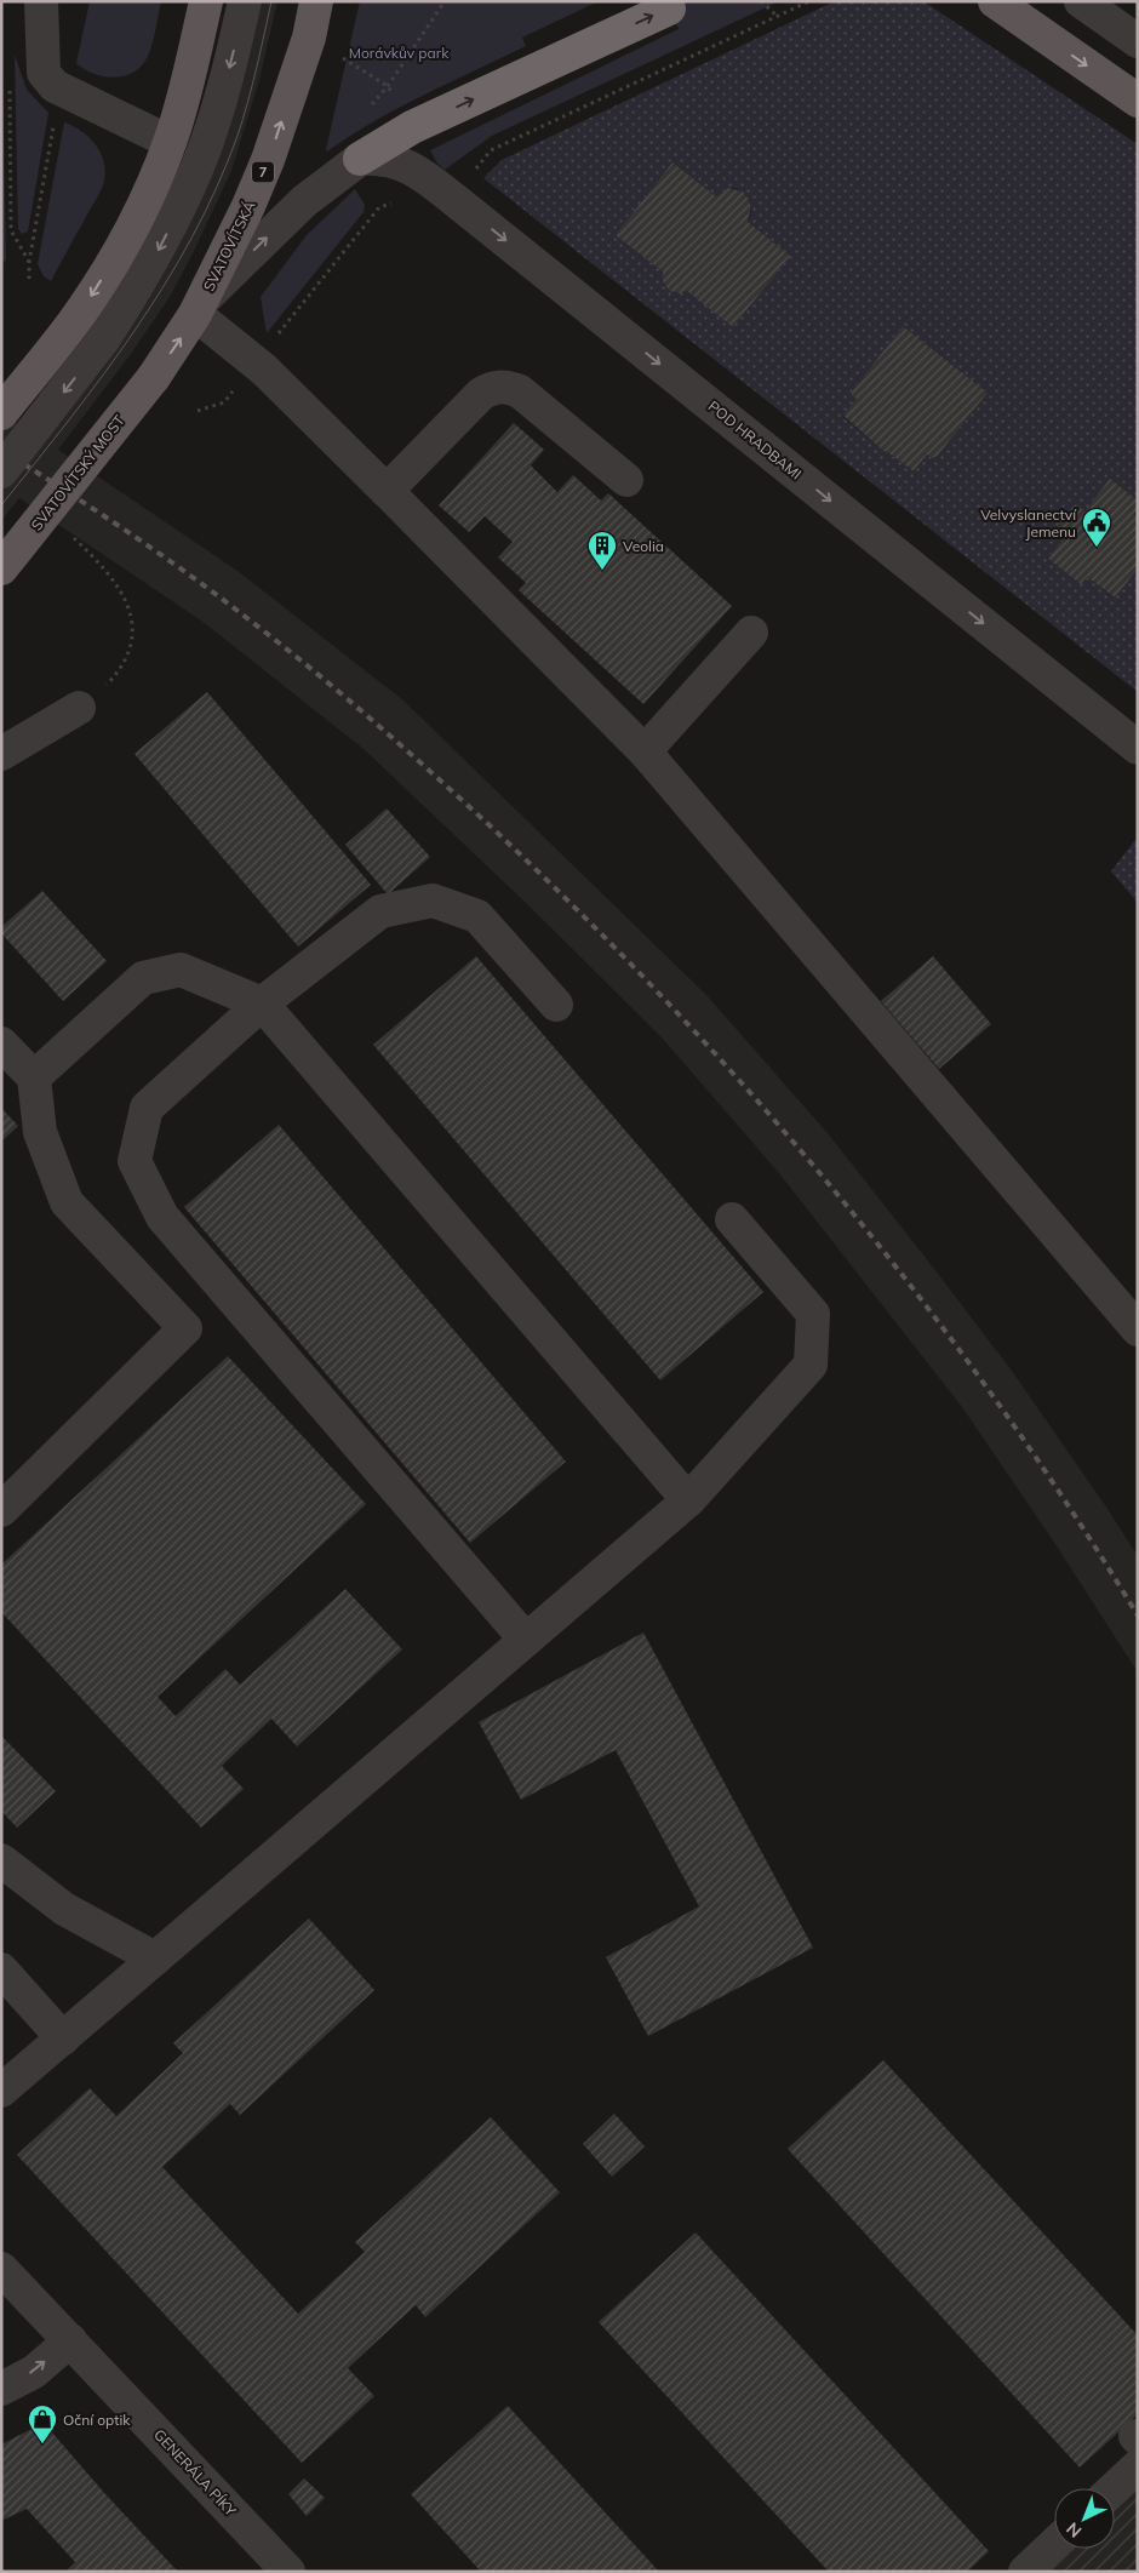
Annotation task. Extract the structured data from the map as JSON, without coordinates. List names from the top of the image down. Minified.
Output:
{"streets":{"main road":["7","SVATOVÍTSKÁ","SVATOVÍTSKÝ MOST"],"street":["POD HRADBAMI","GENERÁLA PÍKY"]},"crossings":[["SVATOVÍTSKÁ","SVATOVÍTSKÝ MOST"]],"parks":["Morávkův park"],"places":{"public building":["Velvyslanectví Jemenu"],"building":["Veolia"],"shop":["Oční optik"]},"north":"bottom left"}
